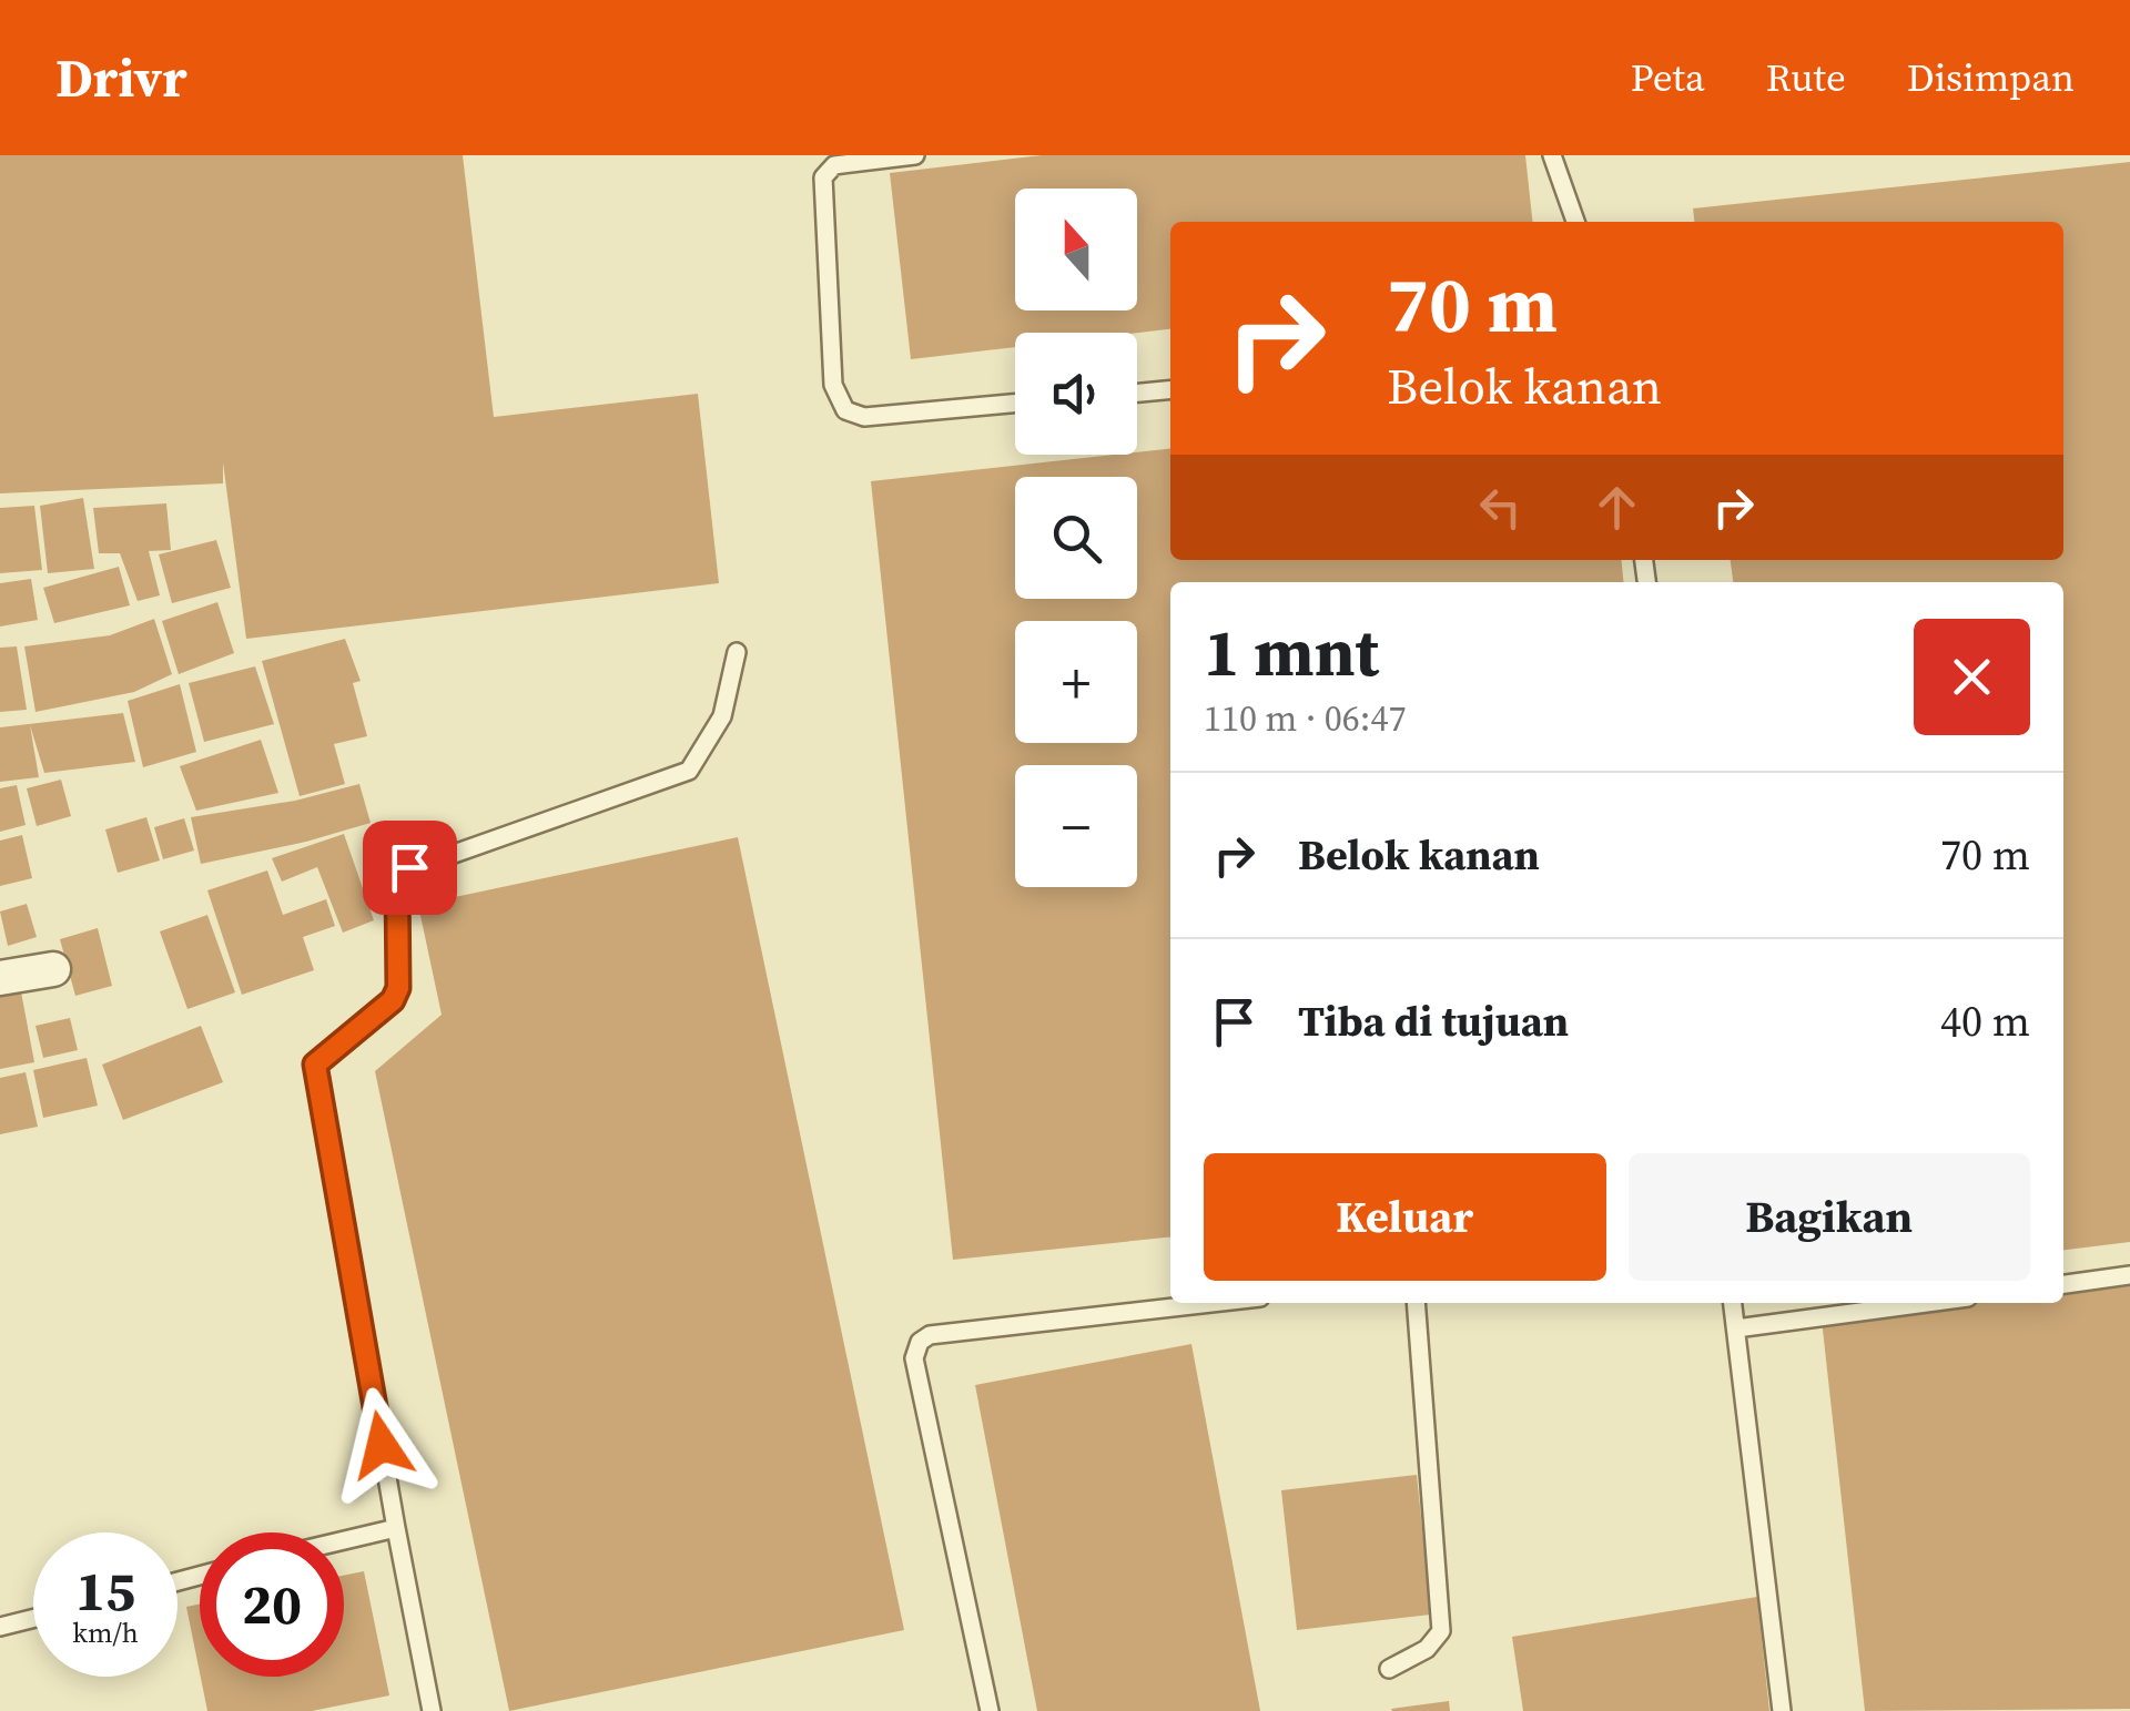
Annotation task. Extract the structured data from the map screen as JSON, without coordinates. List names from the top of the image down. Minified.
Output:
{"north":"top","page":{"header":"Drivr","nav":["Peta","Rute","Disimpan"],"map_buttons":["+","−"],"turn":["70 m","Belok kanan"],"heading":["1 mnt","110 m · 06:47"],"list":[{"name":"Belok kanan","value":"70 m"},{"name":"Tiba di tujuan","value":"40 m"}],"buttons":["Keluar","Bagikan"],"speed":"15 km/h","limit":"20"}}
